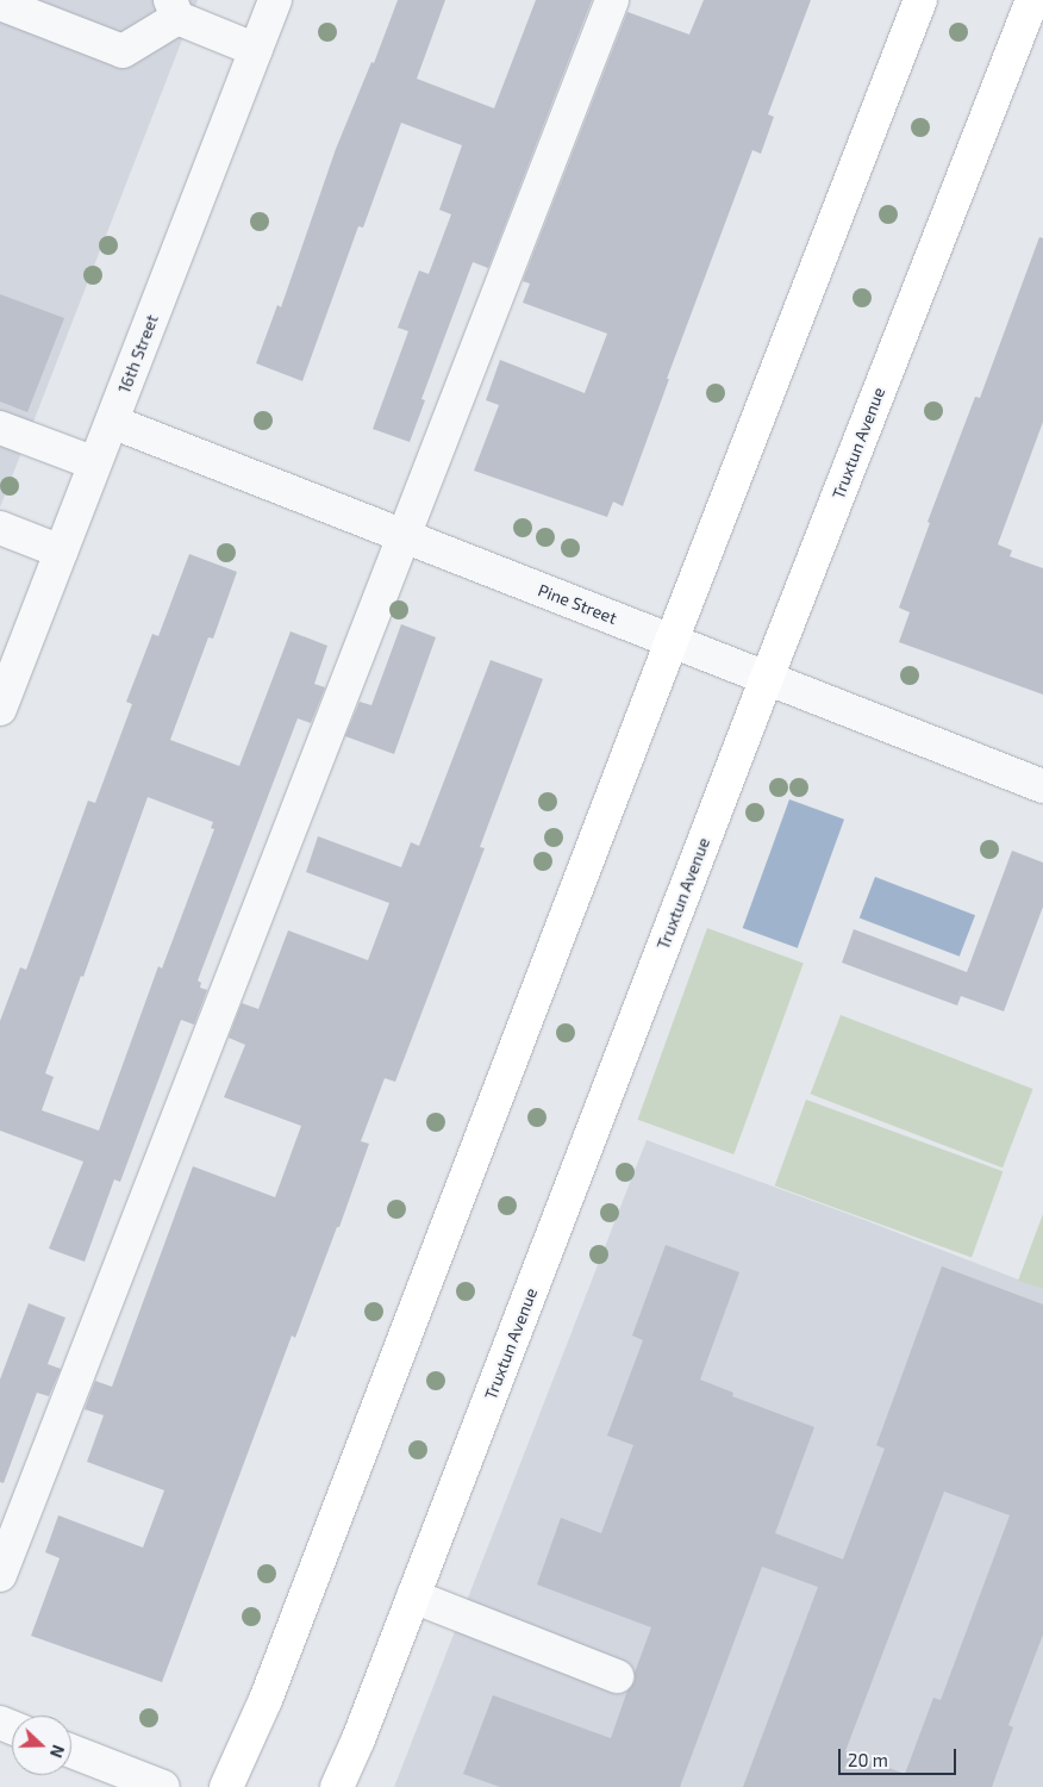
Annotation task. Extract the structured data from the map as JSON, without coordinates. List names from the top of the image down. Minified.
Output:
{"streets":{"main road":["Truxtun Avenue"],"street":["16th Street","Pine Street"]},"crossings":[["16th Street","Pine Street"],["Truxtun Avenue","Pine Street"]],"scale_bar":"20 m","north":"right"}
